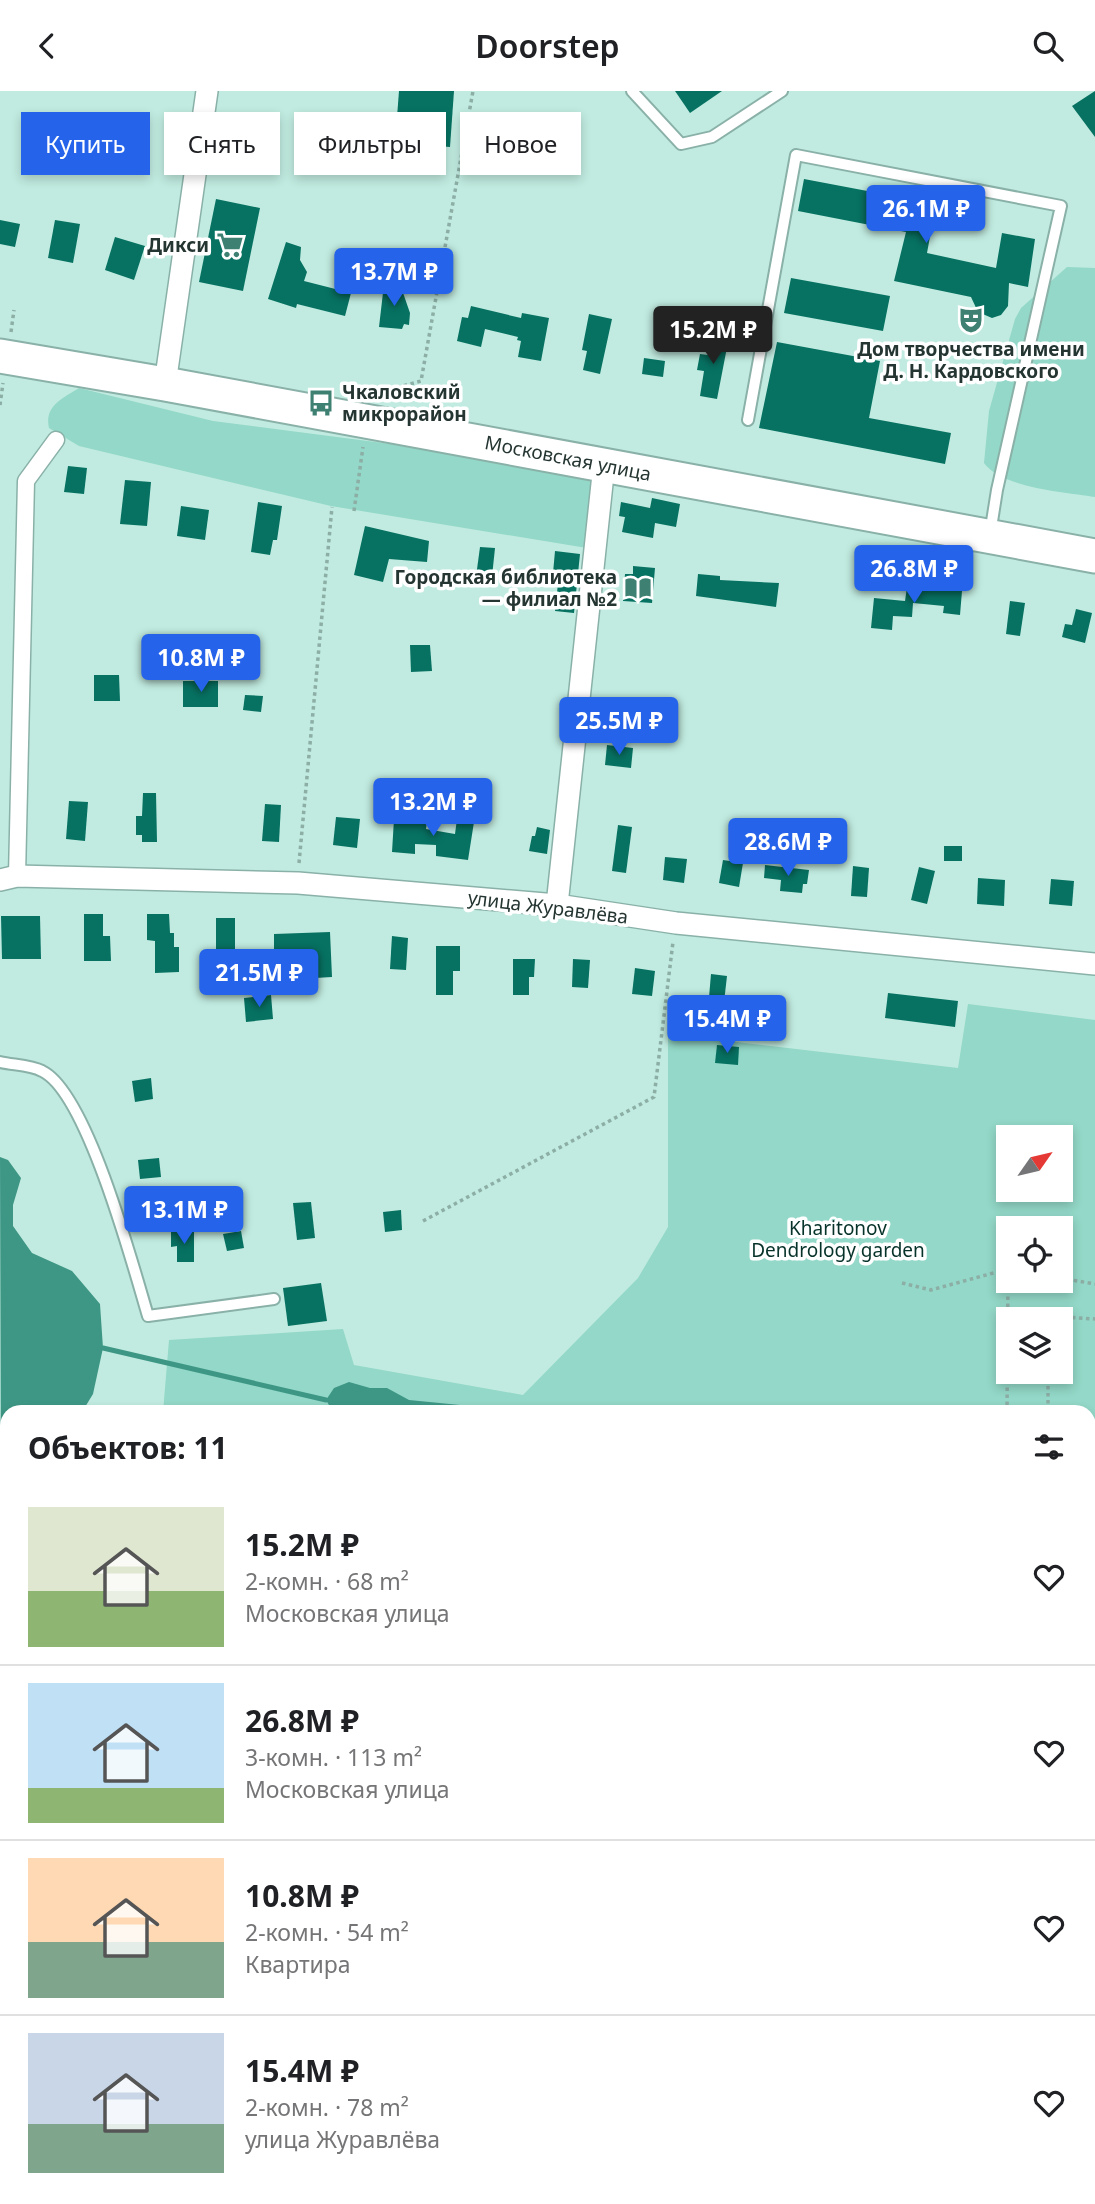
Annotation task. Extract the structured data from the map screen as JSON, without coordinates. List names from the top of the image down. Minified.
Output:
{"streets":{"main road":["Московская улица"],"street":["улица Журавлёва"]},"parks":["Kharitonov Dendrology garden"],"places":{"supermarket":["Дикси"],"theatre":["Дом творчества имени Д. Н. Кардовского"],"bus stop":["Чкаловский микрорайон"],"library":["Городская библиотека — филиал №2"]},"north":"top right","page":{"header":"Doorstep","chip":["Купить","Снять","Фильтры","Новое"],"price":["26.1M ₽","13.7M ₽","15.2M ₽","26.8M ₽","10.8M ₽","25.5M ₽","13.2M ₽","28.6M ₽","21.5M ₽","15.4M ₽","13.1M ₽"],"heading":"Объектов: 11","list":[{"name":"15.2M ₽","note":"2-комн. · 68 m² · Московская улица"},{"name":"26.8M ₽","note":"3-комн. · 113 m² · Московская улица"},{"name":"10.8M ₽","note":"2-комн. · 54 m² · Квартира"},{"name":"15.4M ₽","note":"2-комн. · 78 m² · улица Журавлёва"}]}}
